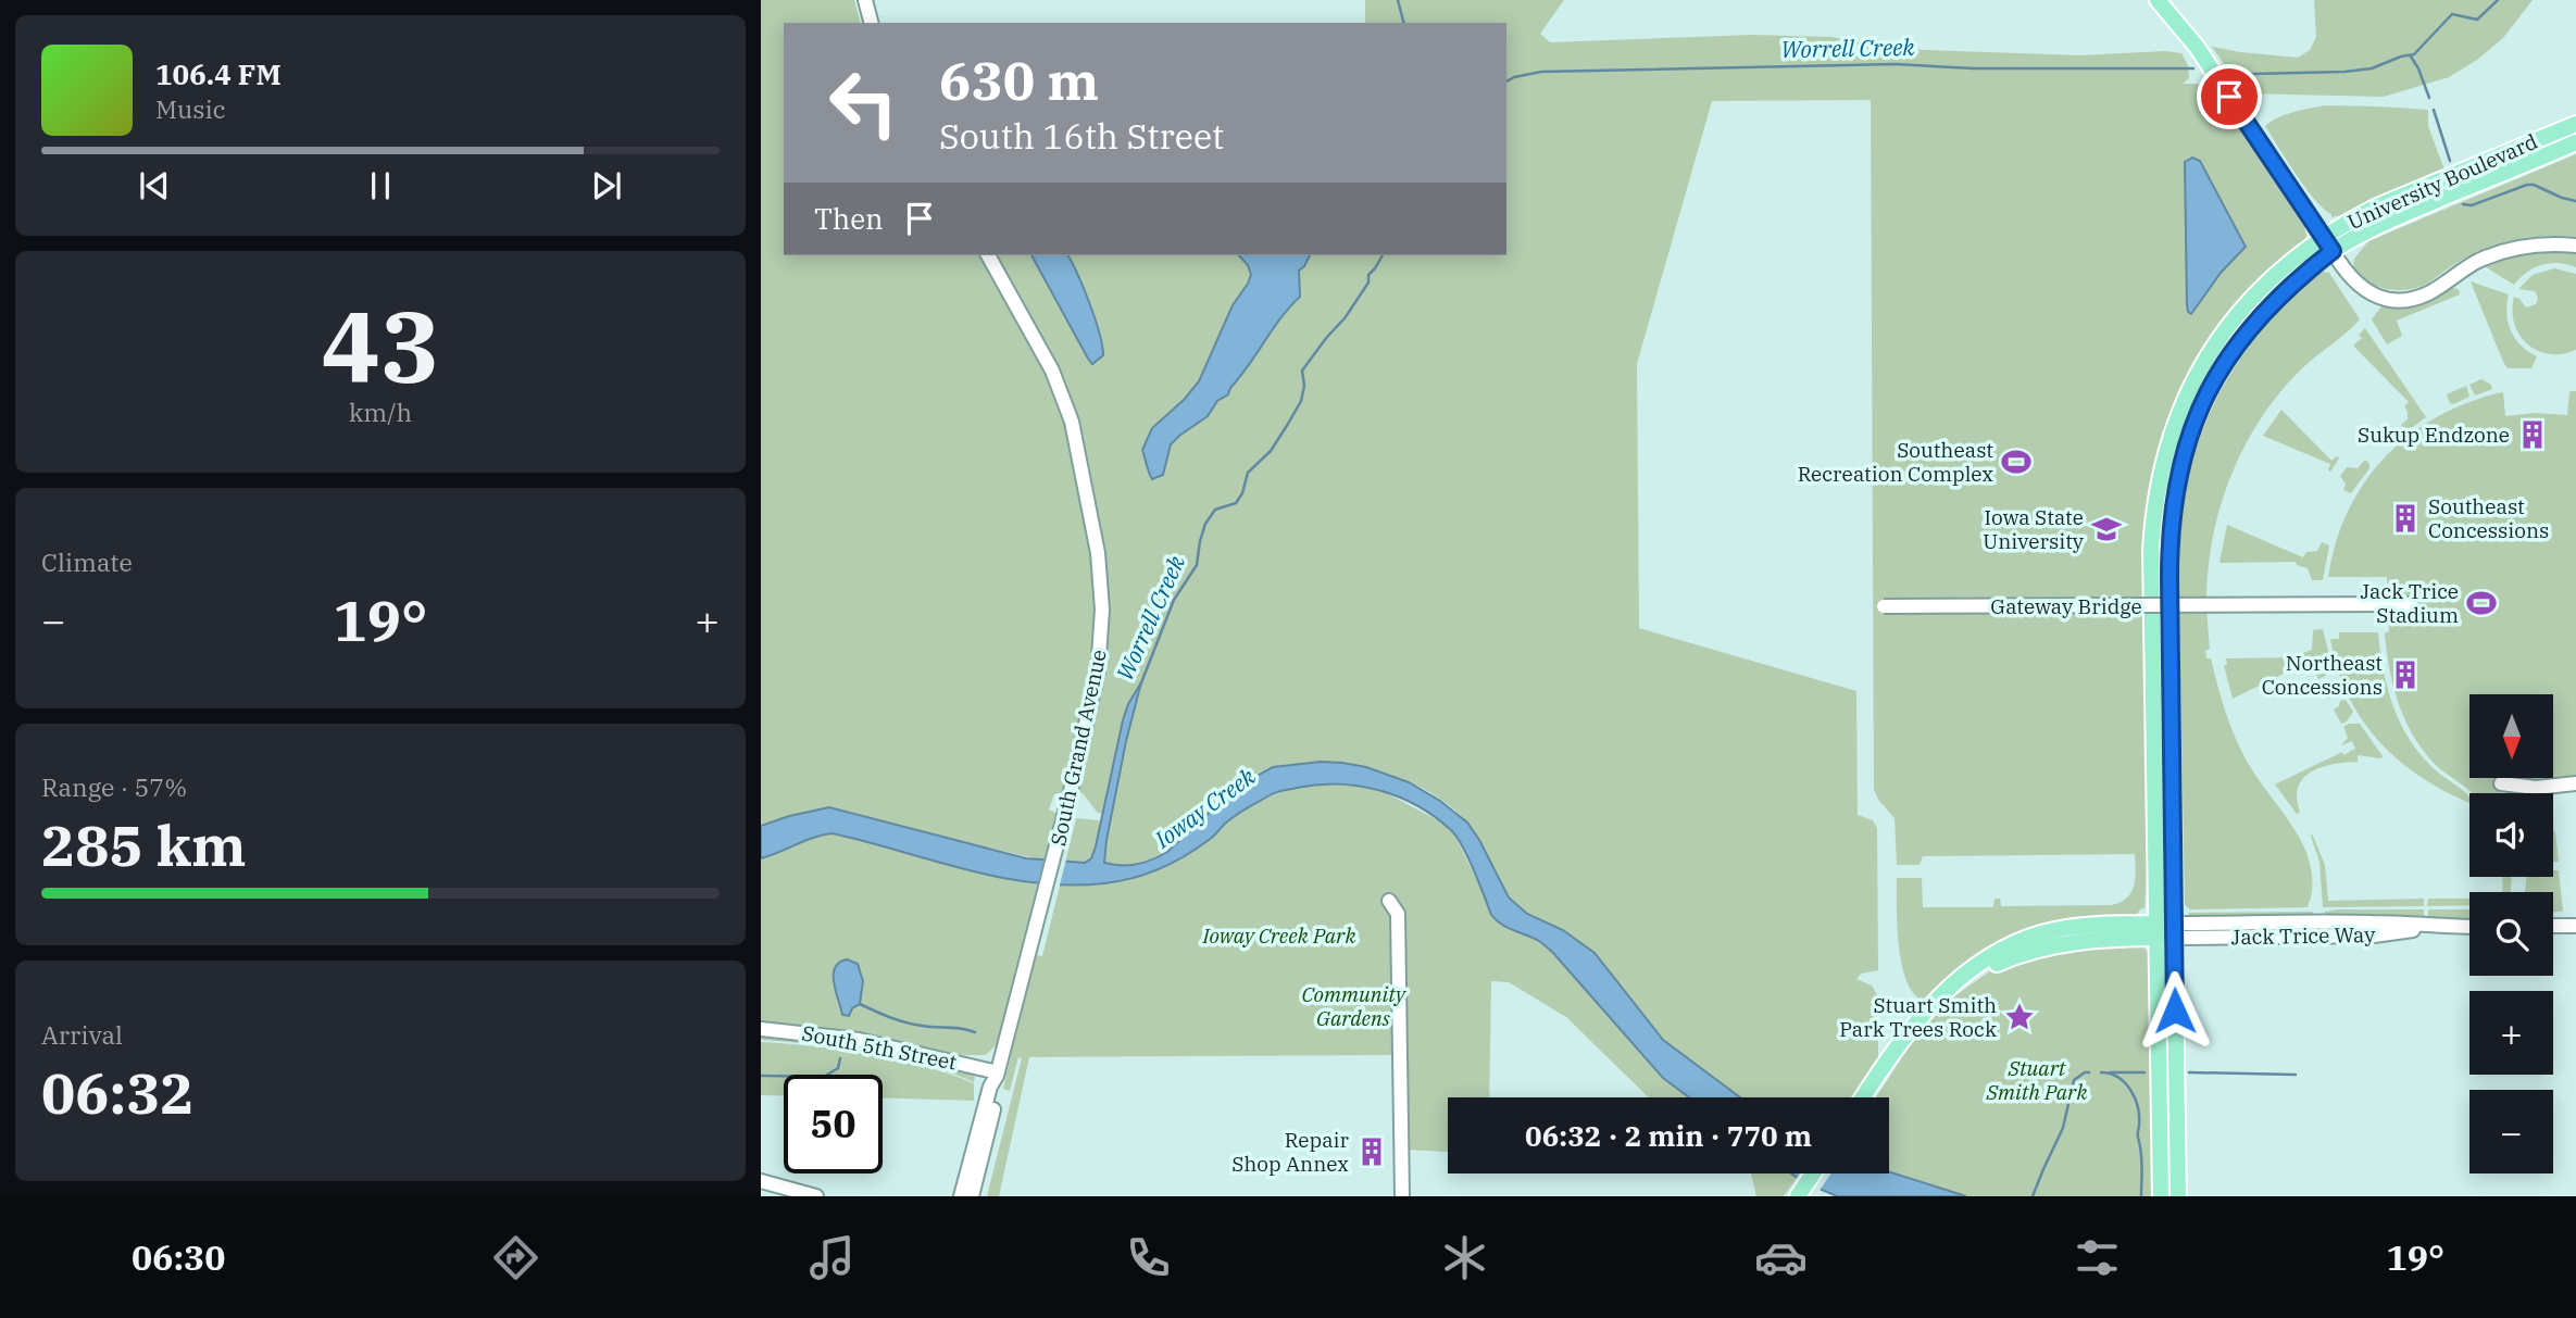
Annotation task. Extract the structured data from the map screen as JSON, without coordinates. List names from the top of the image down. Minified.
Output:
{"streets":{"main road":["University Boulevard"],"street":["Gateway Bridge","South Grand Avenue","Jack Trice Way","South 5th Street"]},"crossings":[["University Boulevard","Jack Trice Way"],["South Grand Avenue","South 5th Street"]],"water":["Worrell Creek","Ioway Creek"],"parks":["Ioway Creek Park","Community Gardens","Stuart Smith Park"],"places":{"building":["Sukup Endzone","Southeast Concessions","Northeast Concessions","Repair Shop Annex"],"sports":["Southeast Recreation Complex","Jack Trice Stadium"],"school or university":["Iowa State University"],"place":["Stuart Smith Park Trees Rock"]},"north":"bottom","page":{"turn":["630 m","South 16th Street"],"song":["106.4 FM","Music"],"then":"Then","tile":[["43","km/h"],"Climate",["Range · 57%","285 km"],["Arrival","06:32"]],"heat":["−","19°","+"],"map_buttons":["+","−"],"limit":"50","trip":"06:32 · 2 min · 770 m","tabs":["06:30","19°"]}}
